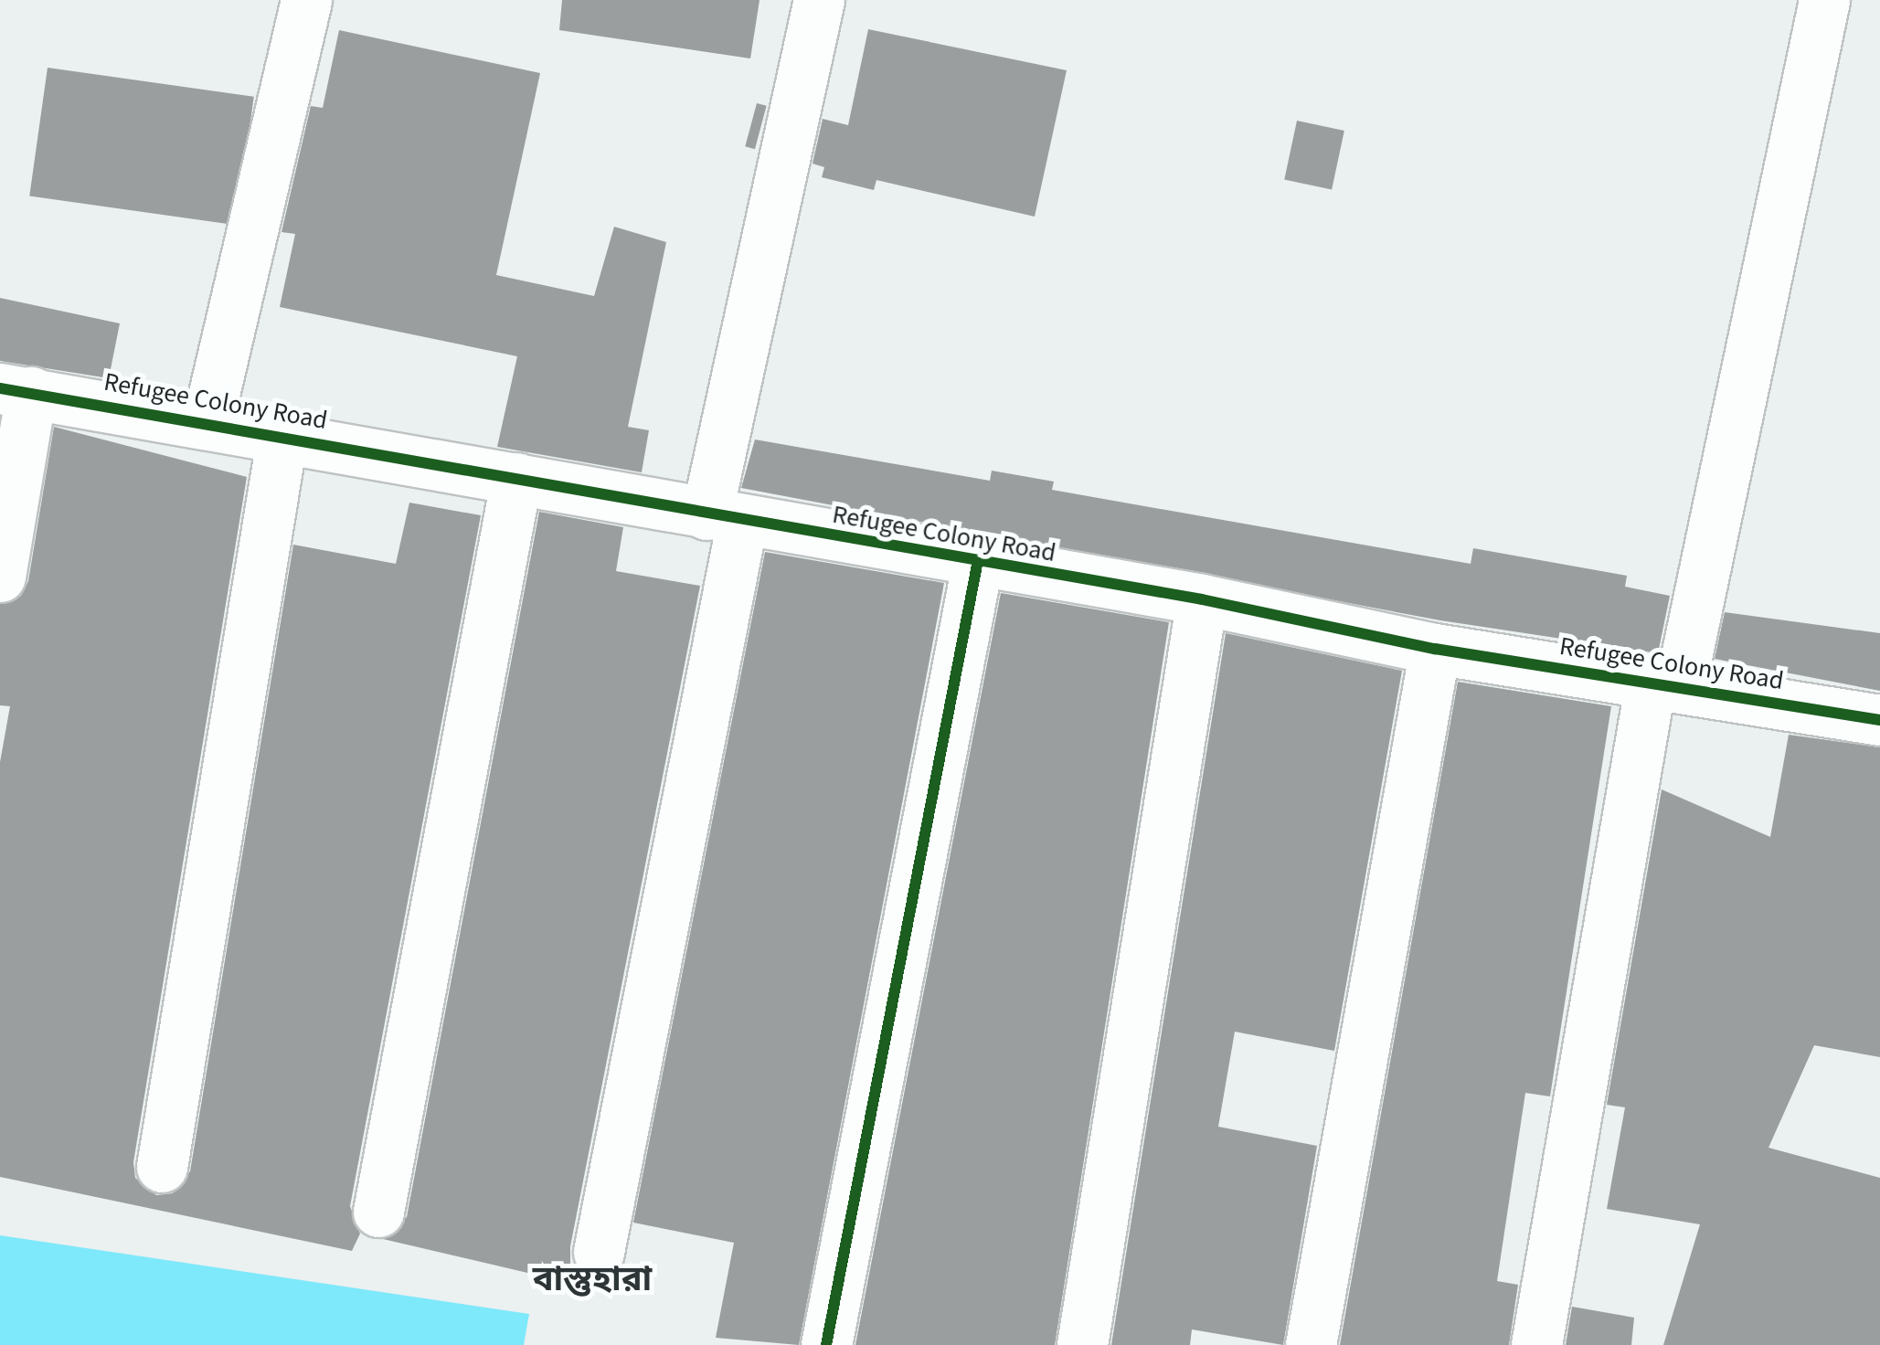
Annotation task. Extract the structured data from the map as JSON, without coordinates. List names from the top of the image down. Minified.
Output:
{"streets":{"street":["Refugee Colony Road"]},"districts":["বাস্তুহারা"]}
